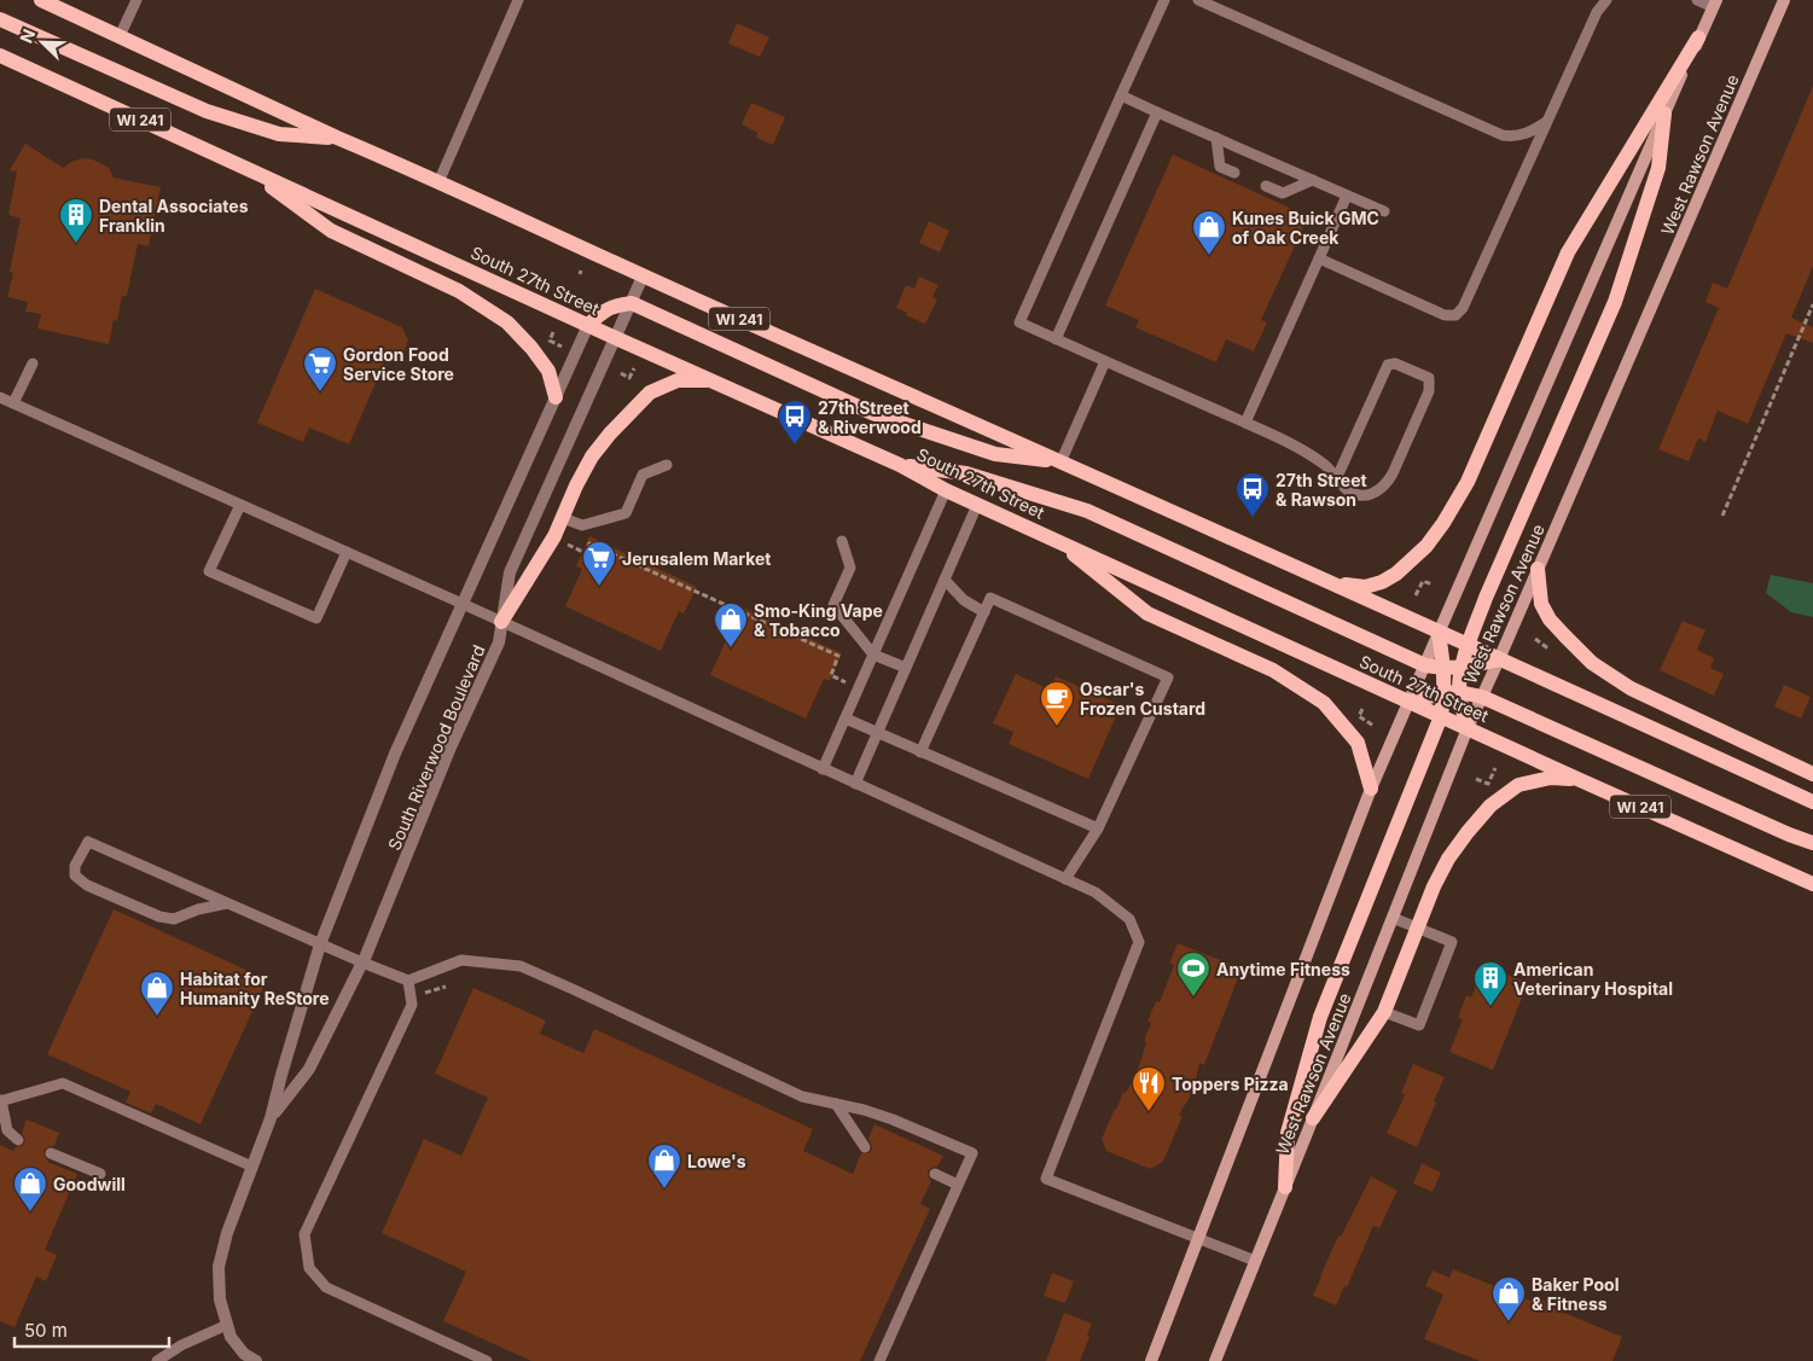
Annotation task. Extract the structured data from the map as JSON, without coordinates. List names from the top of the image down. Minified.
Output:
{"streets":{"main road":["WI 241","West Rawson Avenue","South 27th Street"],"street":["South Riverwood Boulevard"]},"crossings":[["WI 241","West Rawson Avenue"],["WI 241","South Riverwood Boulevard"],["West Rawson Avenue","South 27th Street"],["South 27th Street","South Riverwood Boulevard"]],"places":{"building":["Dental Associates Franklin","American Veterinary Hospital"],"shop":["Kunes Buick GMC of Oak Creek","Smo-King Vape & Tobacco","Habitat for Humanity ReStore","Lowe's","Goodwill","Baker Pool & Fitness"],"supermarket":["Gordon Food Service Store","Jerusalem Market"],"bus stop":["27th Street & Riverwood","27th Street & Rawson"],"cafe":["Oscar's Frozen Custard"],"sports":["Anytime Fitness"],"restaurant":["Toppers Pizza"]},"scale_bar":"50 m","north":"top left"}
